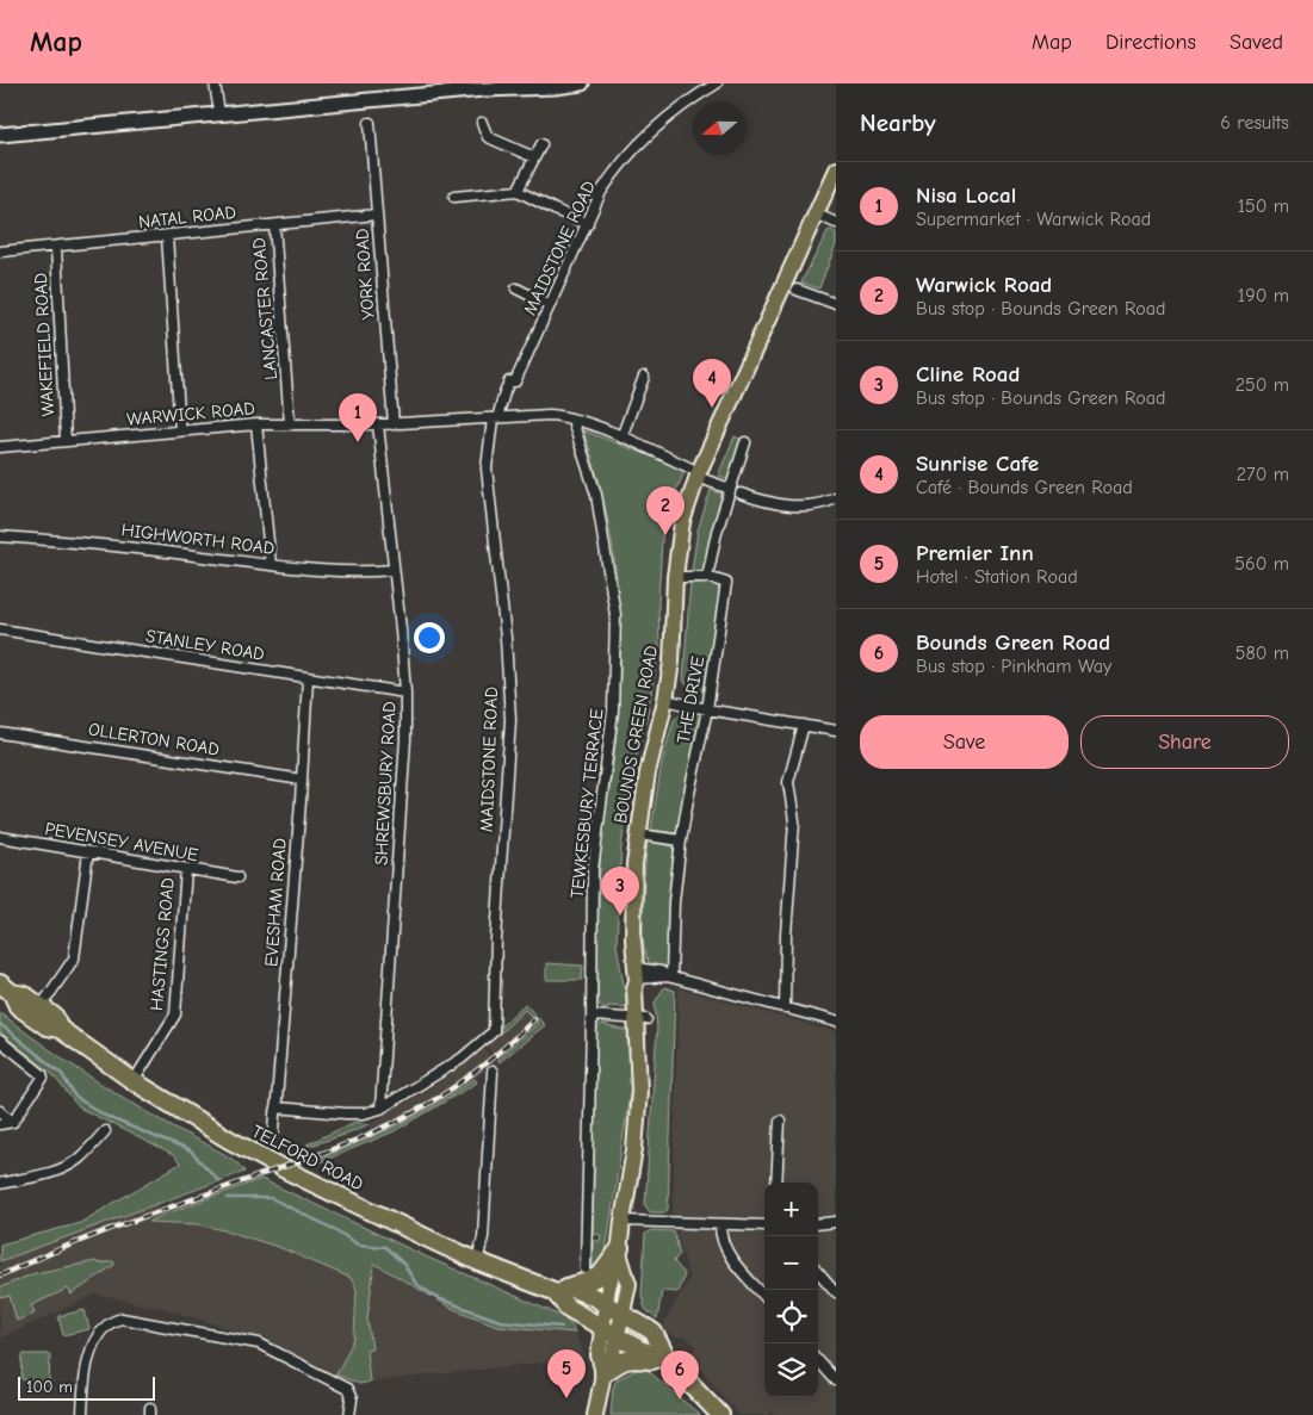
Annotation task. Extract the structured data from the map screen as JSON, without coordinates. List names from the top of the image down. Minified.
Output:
{"streets":{"highway":["TELFORD ROAD"],"main road":["BOUNDS GREEN ROAD"],"street":["NATAL ROAD","MAIDSTONE ROAD","YORK ROAD","LANCASTER ROAD","WAKEFIELD ROAD","WARWICK ROAD","HIGHWORTH ROAD","STANLEY ROAD","THE DRIVE","OLLERTON ROAD","SHREWSBURY ROAD","TEWKESBURY TERRACE","PEVENSEY AVENUE","EVESHAM ROAD","HASTINGS ROAD"]},"crossings":[["NATAL ROAD","YORK ROAD"],["NATAL ROAD","LANCASTER ROAD"],["NATAL ROAD","WAKEFIELD ROAD"],["MAIDSTONE ROAD","WARWICK ROAD"],["MAIDSTONE ROAD","SHREWSBURY ROAD"],["YORK ROAD","WARWICK ROAD"],["LANCASTER ROAD","WARWICK ROAD"],["WAKEFIELD ROAD","WARWICK ROAD"],["WARWICK ROAD","SHREWSBURY ROAD"],["WARWICK ROAD","TEWKESBURY TERRACE"],["HIGHWORTH ROAD","SHREWSBURY ROAD"],["STANLEY ROAD","SHREWSBURY ROAD"],["STANLEY ROAD","EVESHAM ROAD"],["BOUNDS GREEN ROAD","TELFORD ROAD"],["OLLERTON ROAD","EVESHAM ROAD"],["PEVENSEY AVENUE","HASTINGS ROAD"],["HASTINGS ROAD","TELFORD ROAD"]],"scale_bar":"100 m","north":"left","page":{"header":"Map","nav":["Map","Directions","Saved"],"heading":["Nearby","6 results"],"list":[{"mark":"1","name":"Nisa Local","note":"Supermarket · Warwick Road","value":"150 m"},{"mark":"2","name":"Warwick Road","note":"Bus stop · Bounds Green Road","value":"190 m"},{"mark":"3","name":"Cline Road","note":"Bus stop · Bounds Green Road","value":"250 m"},{"mark":"4","name":"Sunrise Cafe","note":"Café · Bounds Green Road","value":"270 m"},{"mark":"5","name":"Premier Inn","note":"Hotel · Station Road","value":"560 m"},{"mark":"6","name":"Bounds Green Road","note":"Bus stop · Pinkham Way","value":"580 m"}],"pins":["4","1","2","3","5","6"],"buttons":["Save","Share"],"map_buttons":["+","−"],"scale":"100 m"}}
